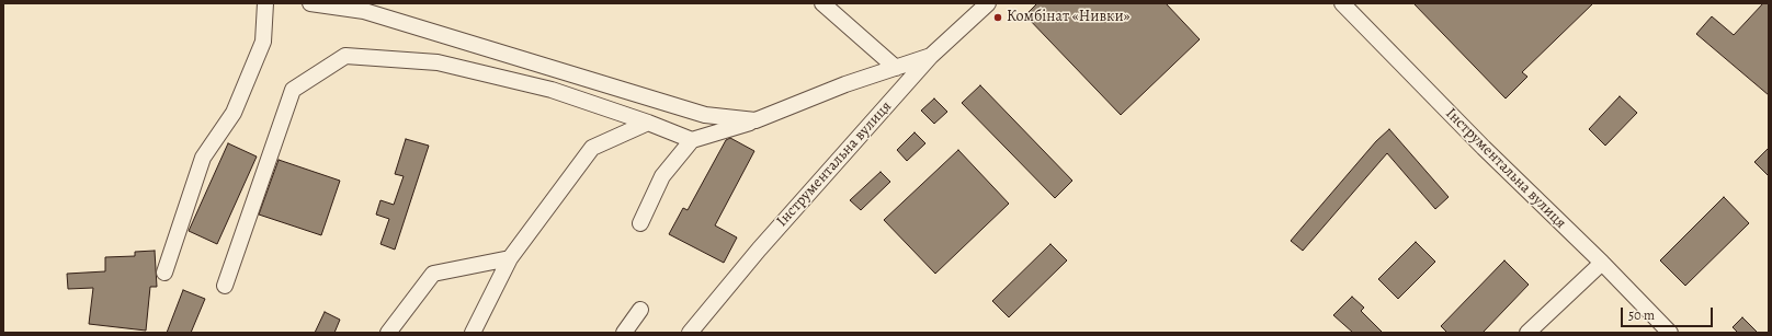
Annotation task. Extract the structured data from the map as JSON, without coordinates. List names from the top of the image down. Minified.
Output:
{"streets":{"street":["Інструментальна вулиця"]},"places":["Комбінат «Нивки»"],"scale_bar":"50 m"}
